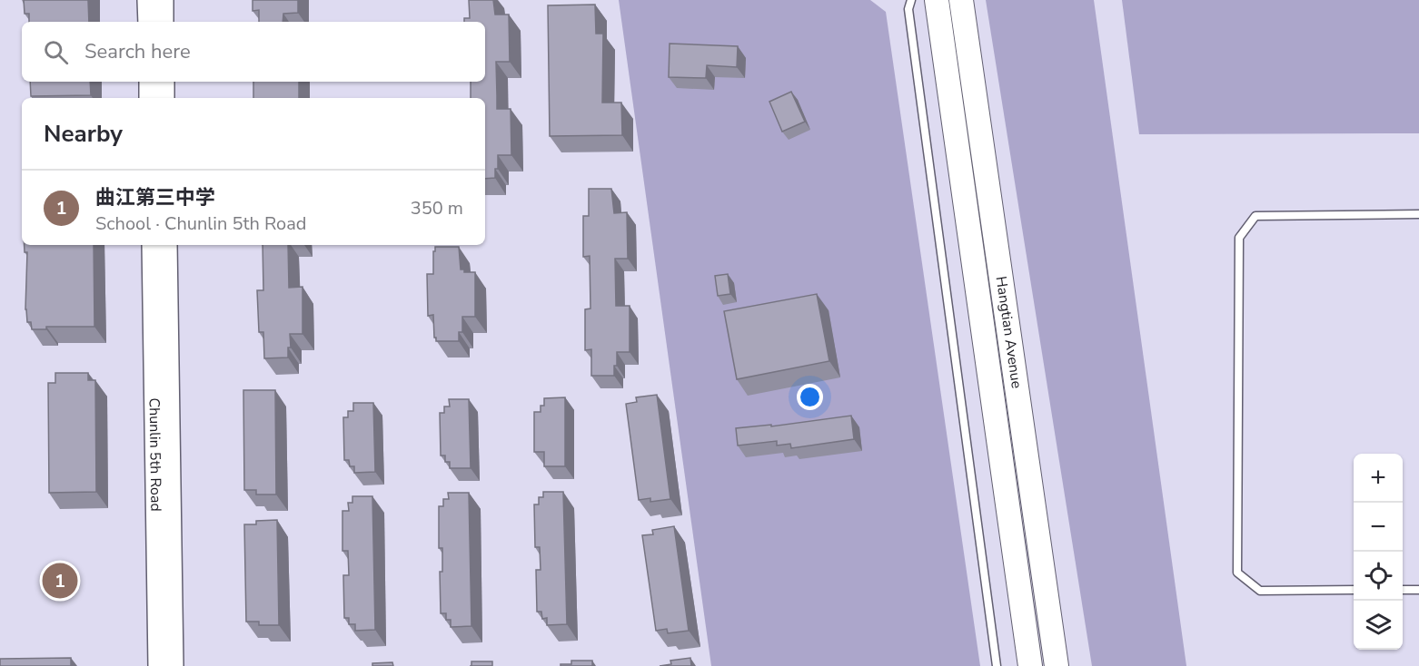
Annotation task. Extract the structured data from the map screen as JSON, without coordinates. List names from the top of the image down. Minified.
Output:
{"streets":{"main road":["Hangtian Avenue"],"street":["Chunlin 5th Road"]},"page":{"search":"Search here","heading":"Nearby","list":[{"mark":"1","name":"曲江第三中学","note":"School · Chunlin 5th Road","value":"350 m"}],"map_buttons":["+","−"],"pins":"1"}}
